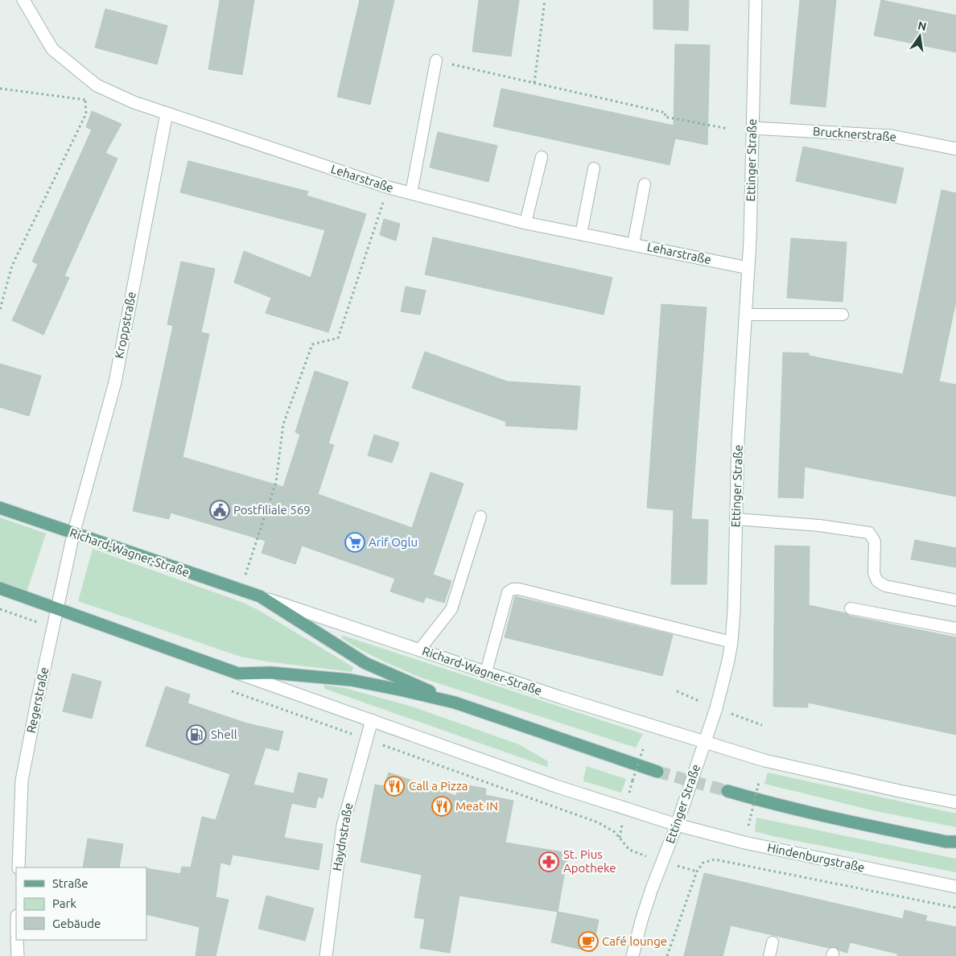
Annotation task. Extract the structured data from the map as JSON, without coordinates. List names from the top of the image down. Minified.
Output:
{"streets":{"main road":["Brucknerstraße","Ettinger Straße","Leharstraße","Kroppstraße","Richard-Wagner-Straße","Regerstraße","Haydnstraße","Hindenburgstraße"]},"crossings":[["Brucknerstraße","Ettinger Straße"],["Ettinger Straße","Leharstraße"],["Ettinger Straße","Richard-Wagner-Straße"],["Ettinger Straße","Hindenburgstraße"],["Leharstraße","Kroppstraße"],["Kroppstraße","Richard-Wagner-Straße"],["Kroppstraße","Regerstraße"],["Richard-Wagner-Straße","Regerstraße"],["Richard-Wagner-Straße","Haydnstraße"],["Richard-Wagner-Straße","Hindenburgstraße"]],"places":{"public building":["Postfiliale 569"],"supermarket":["Arif Oglu"],"fuel station":["Shell"],"restaurant":["Call a Pizza","Meat IN"],"pharmacy":["St. Pius Apotheke"],"cafe":["Café lounge"]},"legend":["Straße","Park","Gebäude"],"north":"top"}
